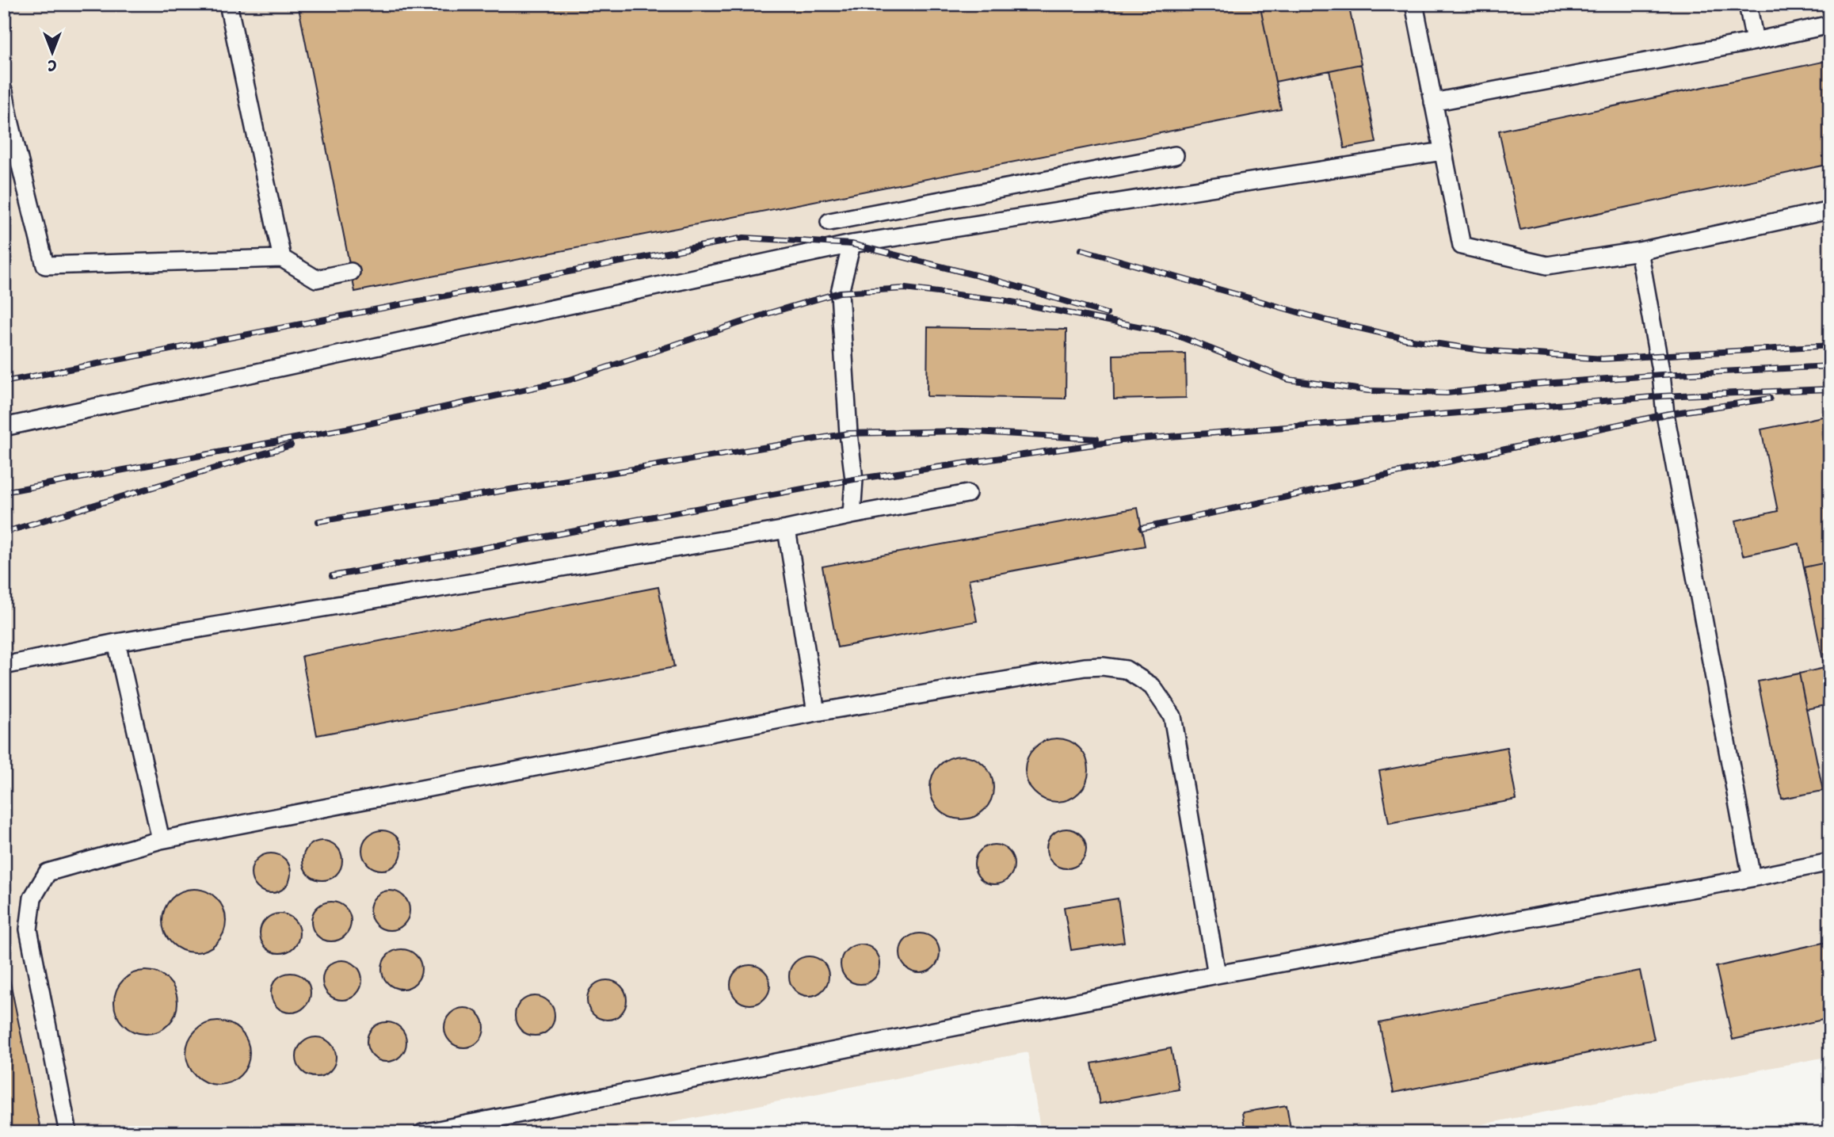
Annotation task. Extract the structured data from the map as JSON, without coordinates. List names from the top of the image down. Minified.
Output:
{"north":"bottom"}
